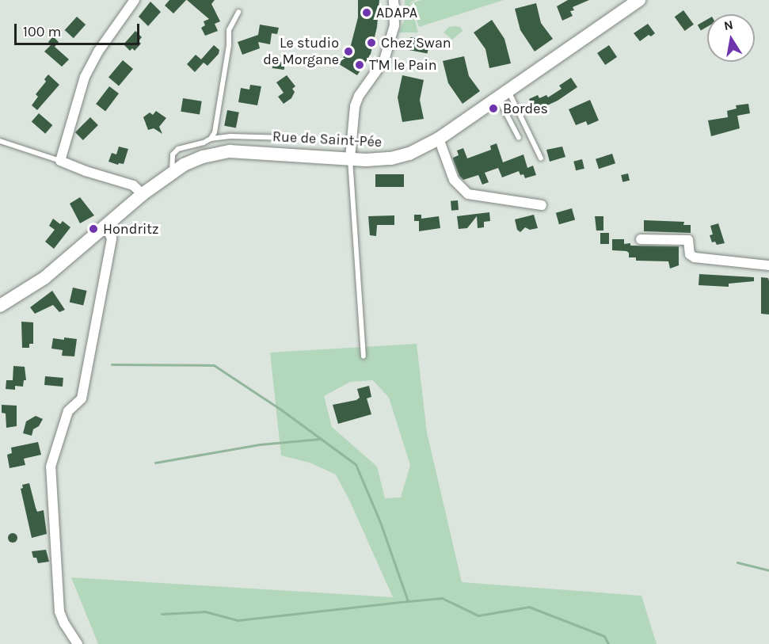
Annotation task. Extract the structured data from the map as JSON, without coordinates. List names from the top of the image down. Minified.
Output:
{"streets":{"main road":["Rue de Saint-Pée"]},"places":["ADAPA","Chez Swan","Le studio de Morgane","T'M le Pain","Bordes","Hondritz"],"scale_bar":"100 m","north":"top"}
